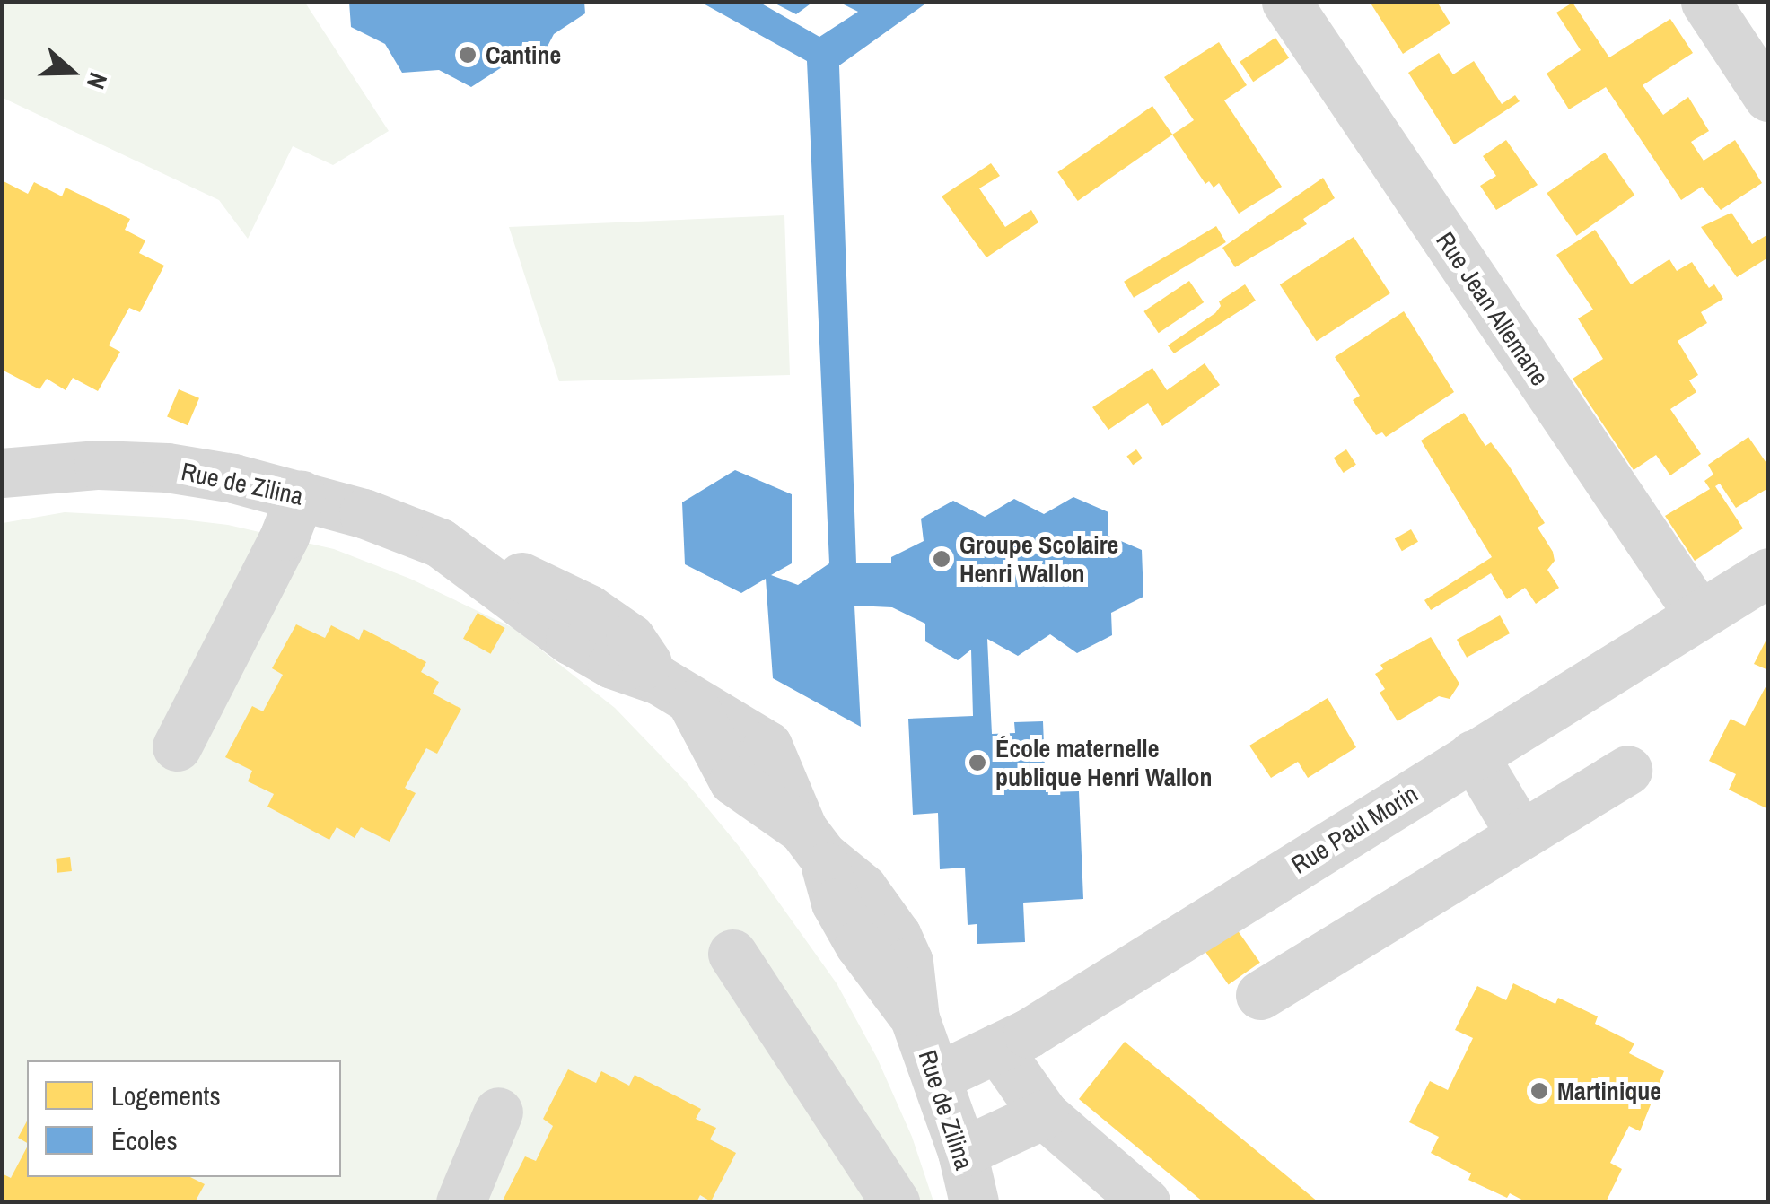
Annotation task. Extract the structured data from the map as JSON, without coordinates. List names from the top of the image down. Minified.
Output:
{"streets":{"street":["Rue Jean Allemane","Rue de Zilina","Rue Paul Morin"]},"crossings":[["Rue Jean Allemane","Rue Paul Morin"],["Rue de Zilina","Rue Paul Morin"]],"places":["Cantine","Groupe Scolaire Henri Wallon","École maternelle publique Henri Wallon","Martinique"],"legend":["Logements","Écoles"],"north":"right"}
